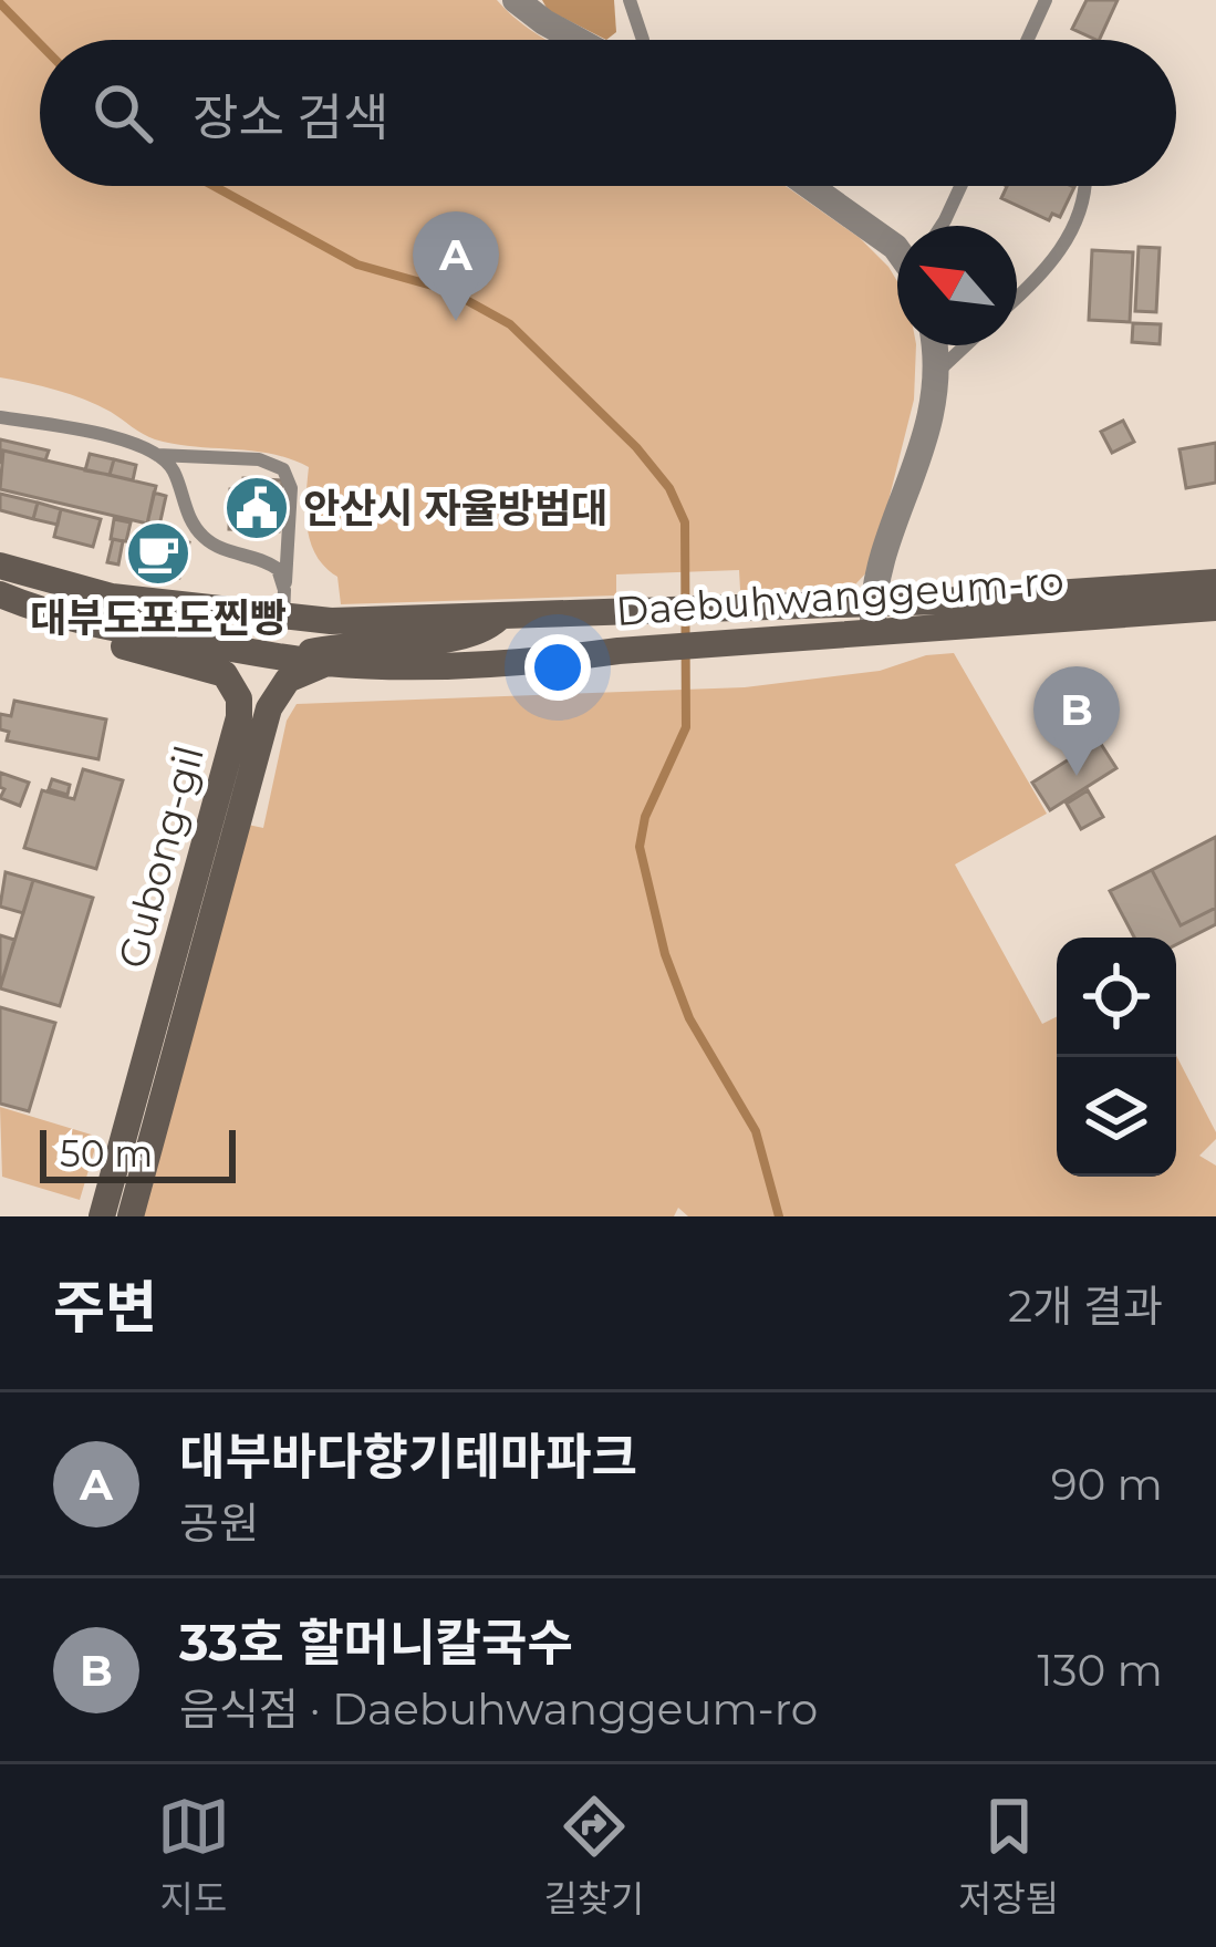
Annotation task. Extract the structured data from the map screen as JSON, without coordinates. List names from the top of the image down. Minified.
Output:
{"streets":{"main road":["Daebuhwanggeum-ro","Gubong-gil"]},"crossings":[["Daebuhwanggeum-ro","Gubong-gil"]],"places":{"public building":["안산시 자율방범대"],"cafe":["대부도포도찐빵"]},"scale_bar":"50 m","north":"top left","page":{"search":"장소 검색","pins":["A","B"],"scale":"50 m","heading":["주변","2개 결과"],"list":[{"mark":"A","name":"대부바다향기테마파크","note":"공원","value":"90 m"},{"mark":"B","name":"33호 할머니칼국수","note":"음식점 · Daebuhwanggeum-ro","value":"130 m"}],"nav":["지도","길찾기","저장됨"]}}
